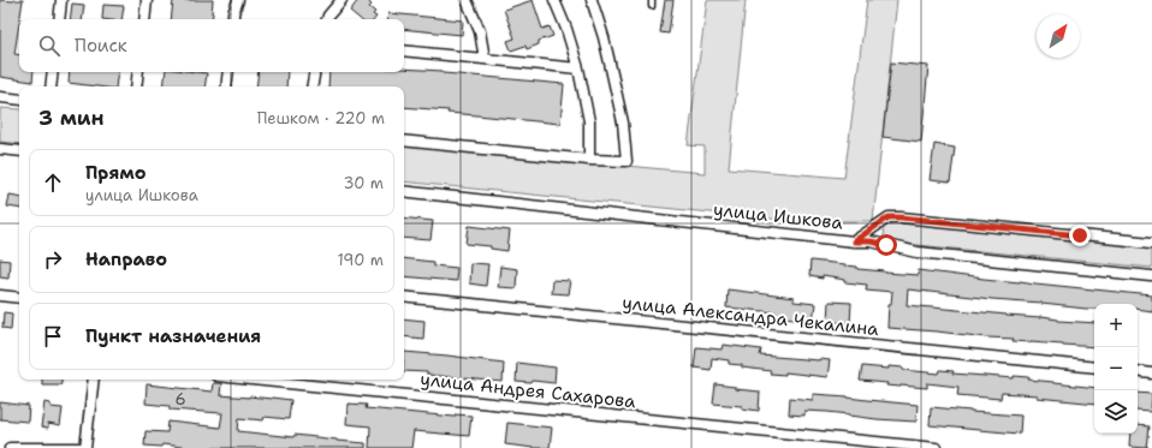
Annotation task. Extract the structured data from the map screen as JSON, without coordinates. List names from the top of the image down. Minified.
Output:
{"streets":{"street":["улица Ишкова","улица Александра Чекалина","улица Андрея Сахарова"]},"house_numbers":["6"],"north":"top right","page":{"search":"Поиск","heading":["3 мин","Пешком · 220 m"],"list":[["Прямо","улица Ишкова","30 m"],["Направо","190 m"],"Пункт назначения"],"map_buttons":["+","−"]}}
